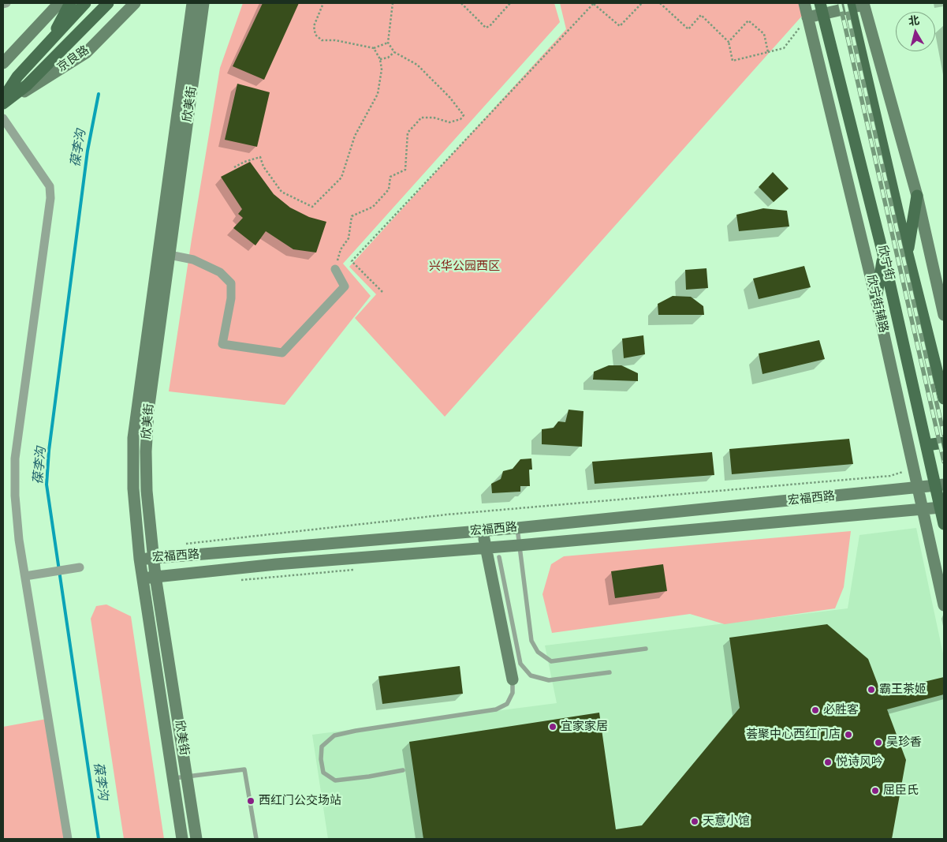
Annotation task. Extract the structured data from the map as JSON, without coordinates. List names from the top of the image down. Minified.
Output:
{"streets":{"main road":["京良路","欣宁街"],"street":["欣美街","欣宁街辅路","宏福西路"]},"crossings":[["欣美街","宏福西路"],["欣宁街","宏福西路"],["欣宁街辅路","宏福西路"]],"water":["葆李沟"],"parks":["兴华公园西区"],"places":["霸王茶姬","必胜客","宜家家居","荟聚中心西红门店","吴珍香","悦诗风吟","屈臣氏","西红门公交场站","天意小馆"],"north":"top"}
